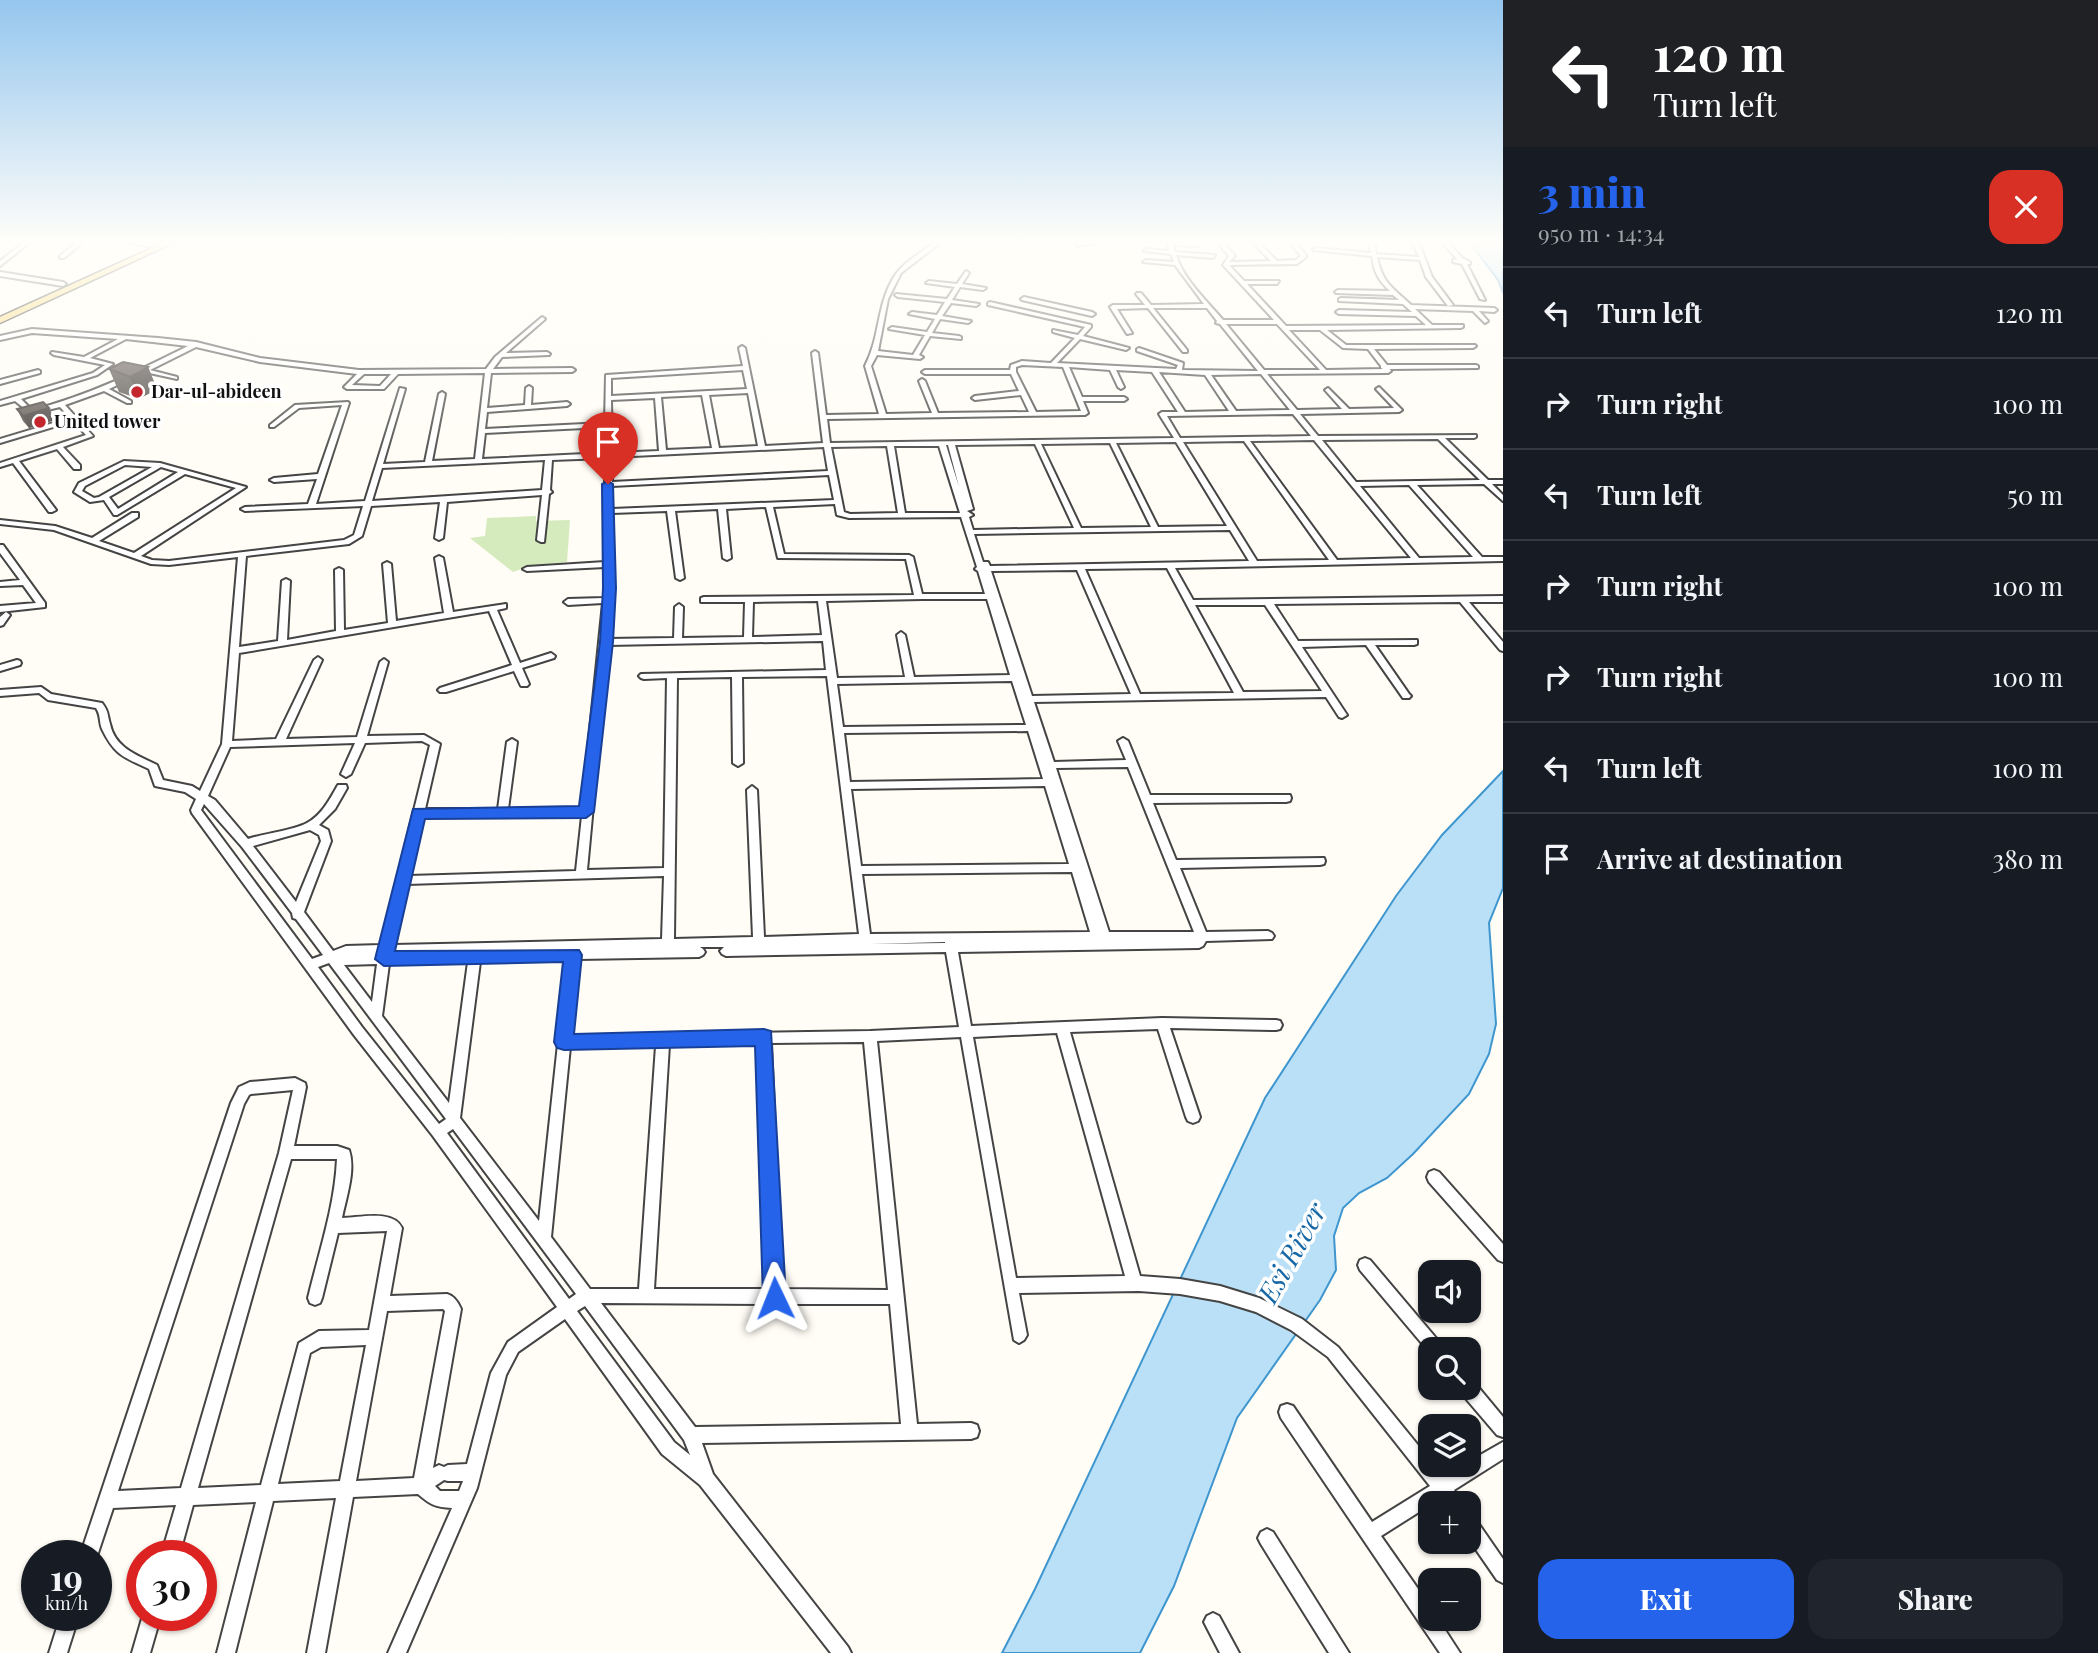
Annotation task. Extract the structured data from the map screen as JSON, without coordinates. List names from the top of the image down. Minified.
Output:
{"water":["Esi River"],"places":["Dar-ul-abideen","United tower"],"page":{"turn":["120 m","Turn left"],"heading":["3 min","950 m · 14:34"],"list":[{"name":"Turn left","value":"120 m"},{"name":"Turn right","value":"100 m"},{"name":"Turn left","value":"50 m"},{"name":"Turn right","value":"100 m"},{"name":"Turn right","value":"100 m"},{"name":"Turn left","value":"100 m"},{"name":"Arrive at destination","value":"380 m"}],"map_buttons":["+","−"],"speed":"19 km/h","limit":"30","buttons":["Exit","Share"]}}
